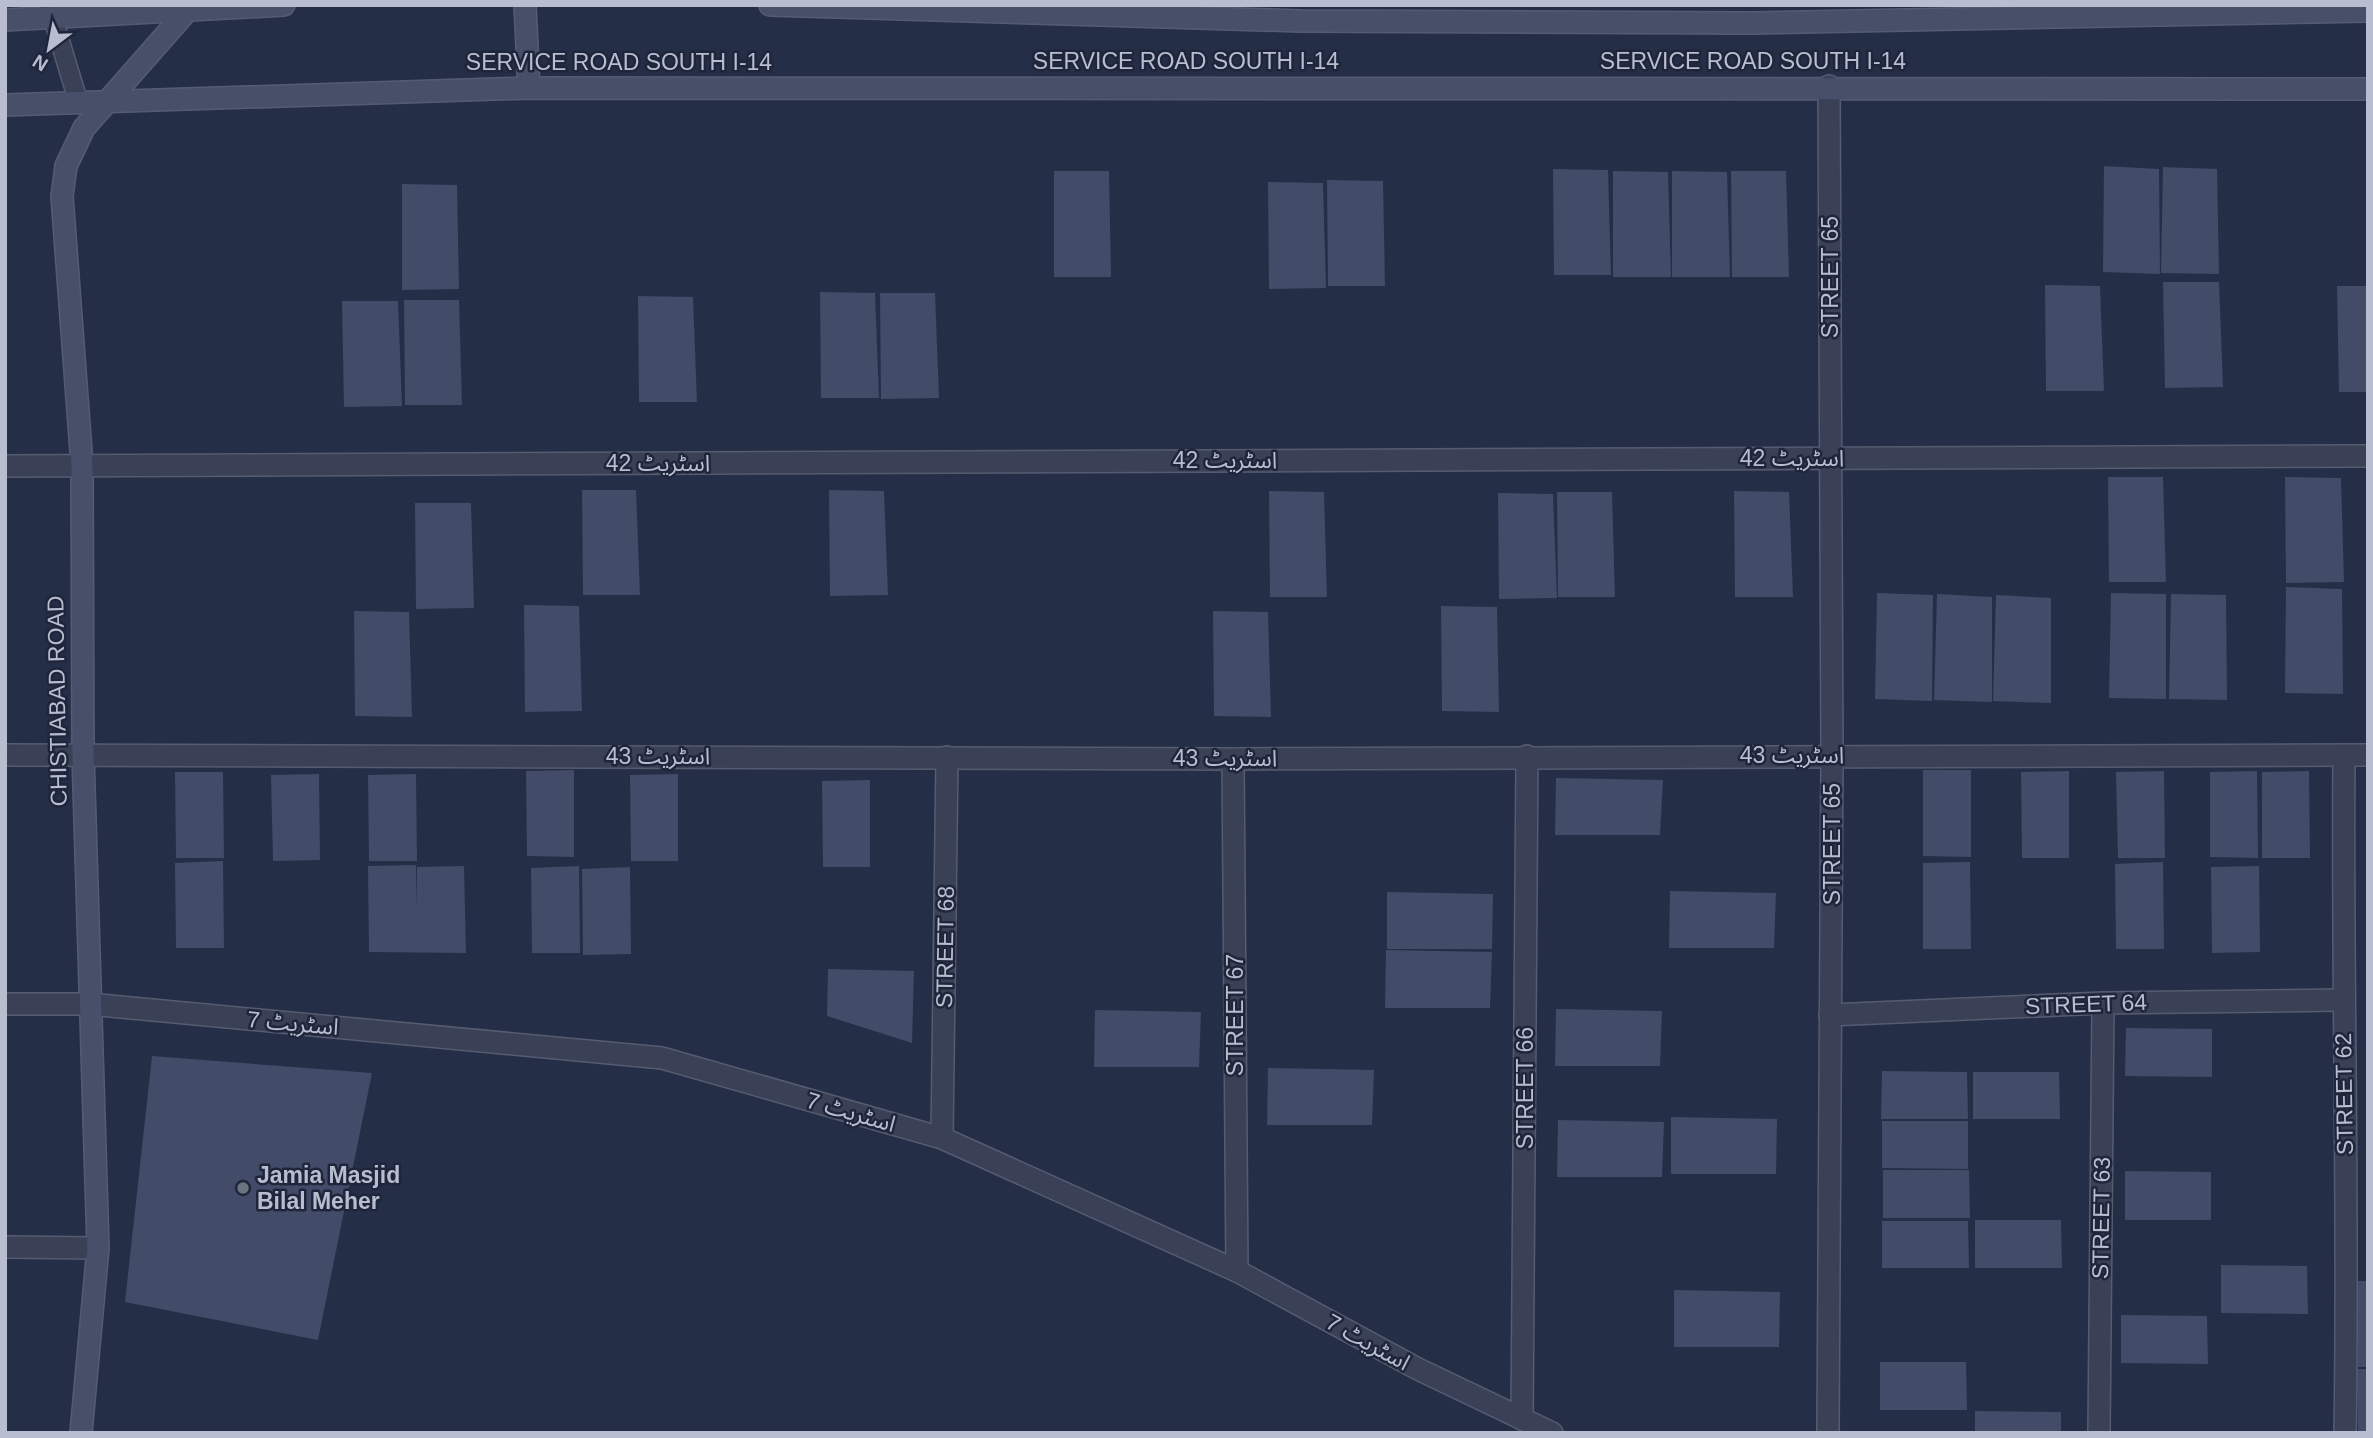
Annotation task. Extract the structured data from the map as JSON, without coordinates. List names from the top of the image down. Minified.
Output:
{"streets":{"main road":["SERVICE ROAD SOUTH I-14","CHISTIABAD ROAD"],"street":["STREET 65","اسٹریٹ 42","اسٹریٹ 43","STREET 68","STREET 64","STREET 67","اسٹریٹ 7","STREET 66","STREET 62","STREET 63"]},"crossings":[["SERVICE ROAD SOUTH I-14","STREET 65"],["SERVICE ROAD SOUTH I-14","CHISTIABAD ROAD"],["STREET 65","اسٹریٹ 42"],["STREET 65","اسٹریٹ 43"],["STREET 65","STREET 64"],["اسٹریٹ 42","CHISTIABAD ROAD"],["CHISTIABAD ROAD","اسٹریٹ 43"],["CHISTIABAD ROAD","اسٹریٹ 7"],["اسٹریٹ 43","STREET 68"],["اسٹریٹ 43","STREET 67"],["اسٹریٹ 43","STREET 66"],["اسٹریٹ 43","STREET 62"],["STREET 68","اسٹریٹ 7"],["STREET 64","STREET 62"],["STREET 64","STREET 63"],["STREET 67","اسٹریٹ 7"],["اسٹریٹ 7","STREET 66"]],"places":["Jamia Masjid Bilal Meher"],"north":"bottom left"}
